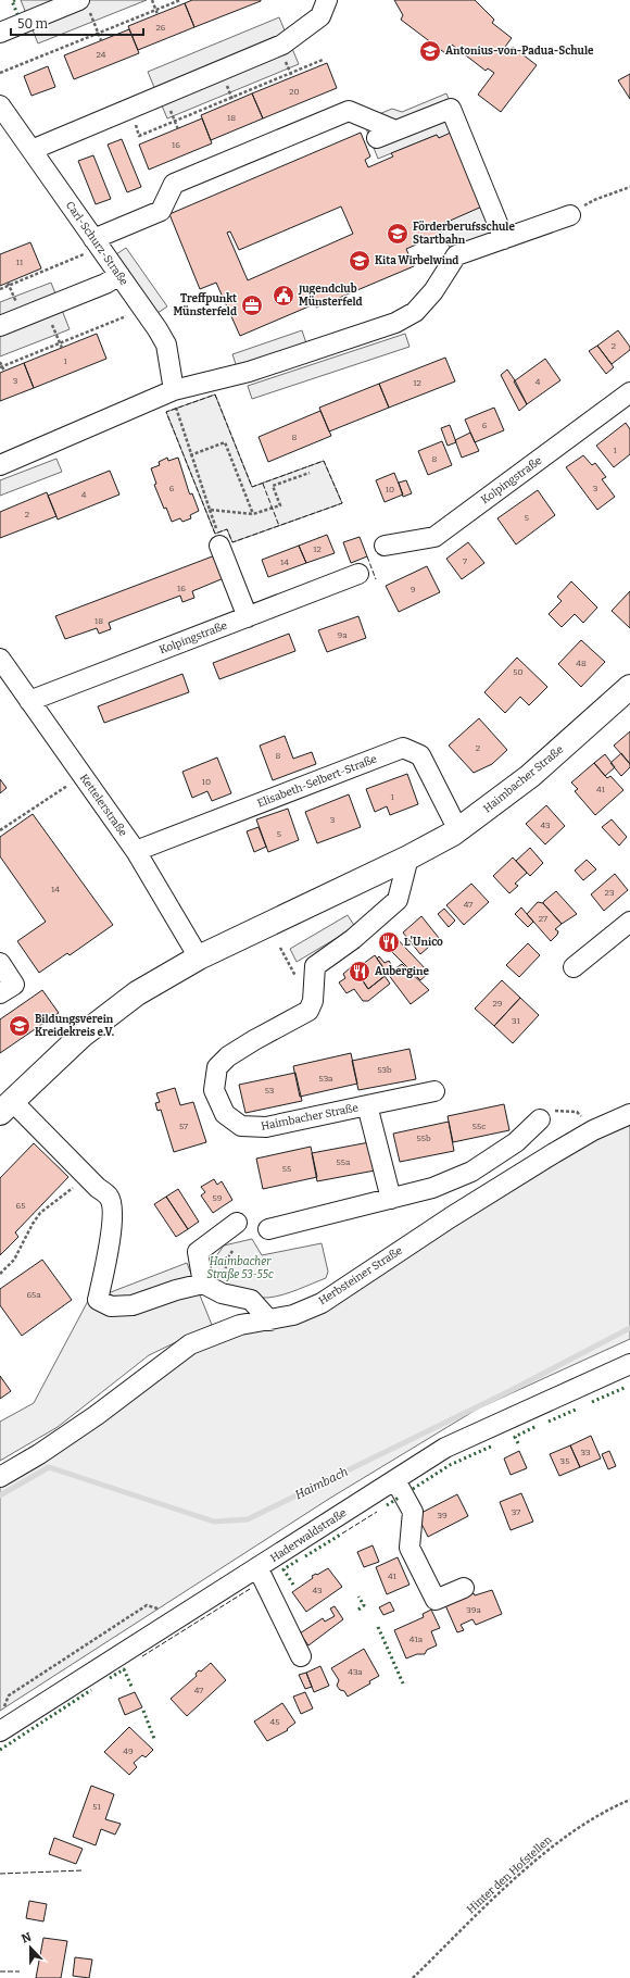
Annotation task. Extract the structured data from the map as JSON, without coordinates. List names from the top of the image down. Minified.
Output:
{"streets":{"main road":["Haimbacher Straße"],"street":["Carl-Schurz-Straße","Kolpingstraße","Elisabeth-Selbert-Straße","Kettelerstraße","Herbsteiner Straße","Haderwaldstraße"],"path":["Hinter den Hofstellen"]},"crossings":[["Kolpingstraße","Kettelerstraße"],["Haimbacher Straße","Elisabeth-Selbert-Straße"],["Haimbacher Straße","Kettelerstraße"],["Elisabeth-Selbert-Straße","Kettelerstraße"]],"water":["Haimbach"],"parks":["Haimbacher Straße 53-55c"],"places":{"school or university":["Antonius-von-Padua-Schule","Förderberufsschule Startbahn","Kita Wirbelwind","Bildungsverein Kreidekreis e.V."],"public building":["Jugendclub Münsterfeld"],"office":["Treffpunkt Münsterfeld"],"restaurant":["L'Unico","Aubergine"]},"house_numbers":["26","24","20","18","16","11","2","1","3","4","12","6","8","1","8","6","3","10","4","2","5","12","7","14","16","9","18","9a","48","50","2","8","10","41","1","3","43","5","14","23","47","27","29","31","53b","53a","53","57","55c","55b","55a","55","59","65","65a","33","35","37","39","41","43","39a","41a","43a","47","45","49","51"],"scale_bar":"50 m","north":"top"}
